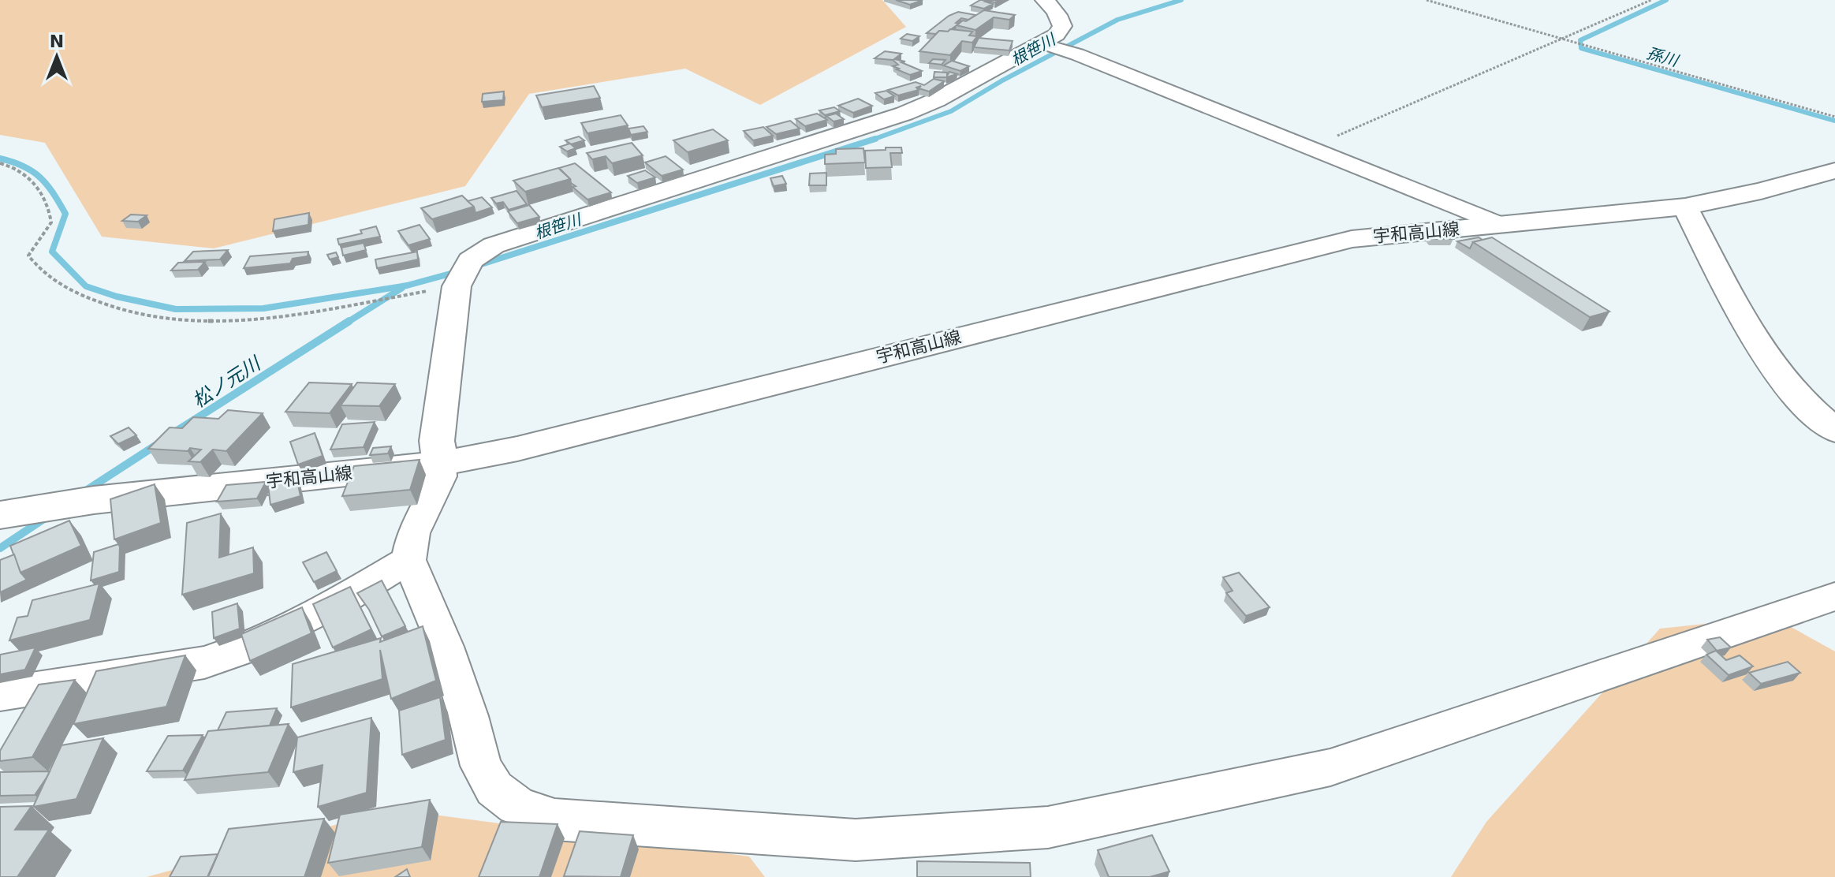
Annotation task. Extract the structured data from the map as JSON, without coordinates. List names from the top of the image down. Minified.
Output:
{"streets":{"main road":["宇和高山線"]},"water":["根笹川","孫川","松ノ元川"],"north":"top"}
